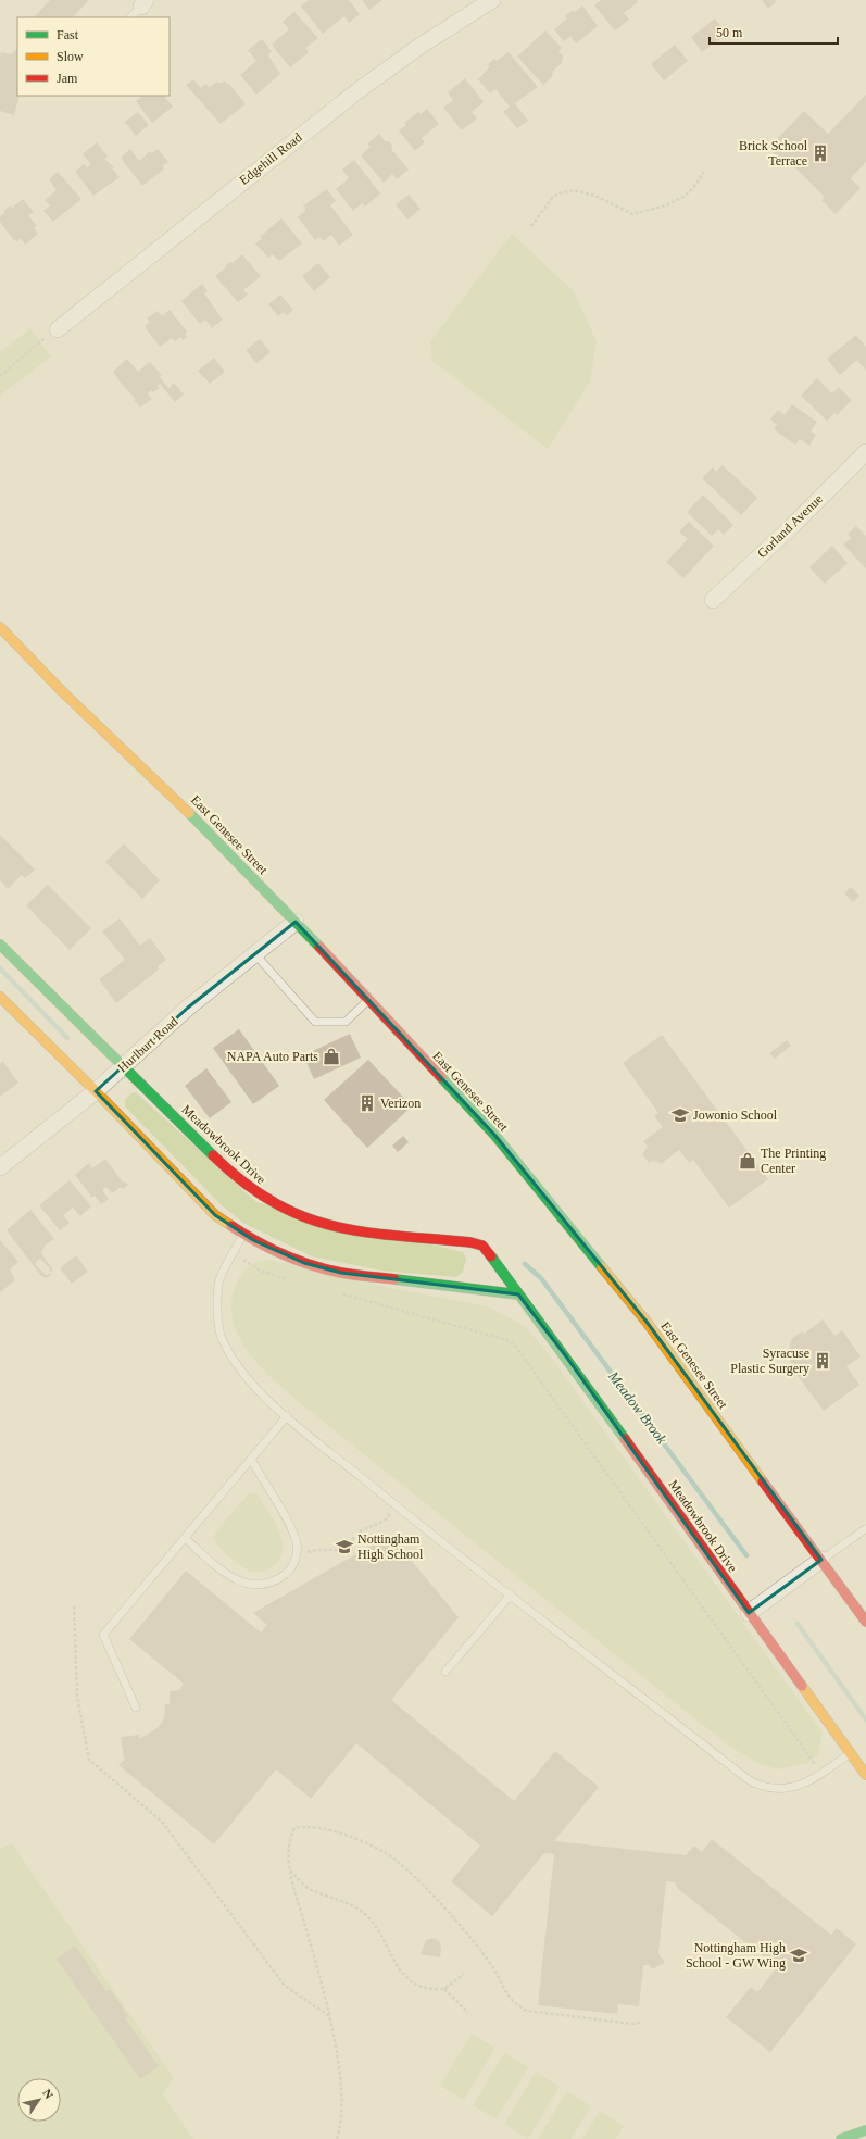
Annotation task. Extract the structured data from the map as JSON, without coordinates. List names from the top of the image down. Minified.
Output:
{"streets":{"street":["Edgehill Road","Gorland Avenue","East Genesee Street","Hurlburt Road","Meadowbrook Drive"]},"crossings":[["East Genesee Street","Hurlburt Road"],["Hurlburt Road","Meadowbrook Drive"]],"water":["Meadow Brook"],"places":{"building":["Brick School Terrace","Verizon","Syracuse Plastic Surgery"],"shop":["NAPA Auto Parts","The Printing Center"],"school or university":["Jowonio School","Nottingham High School","Nottingham High School - GW Wing"]},"legend":["Fast","Slow","Jam"],"scale_bar":"50 m","north":"top right"}
